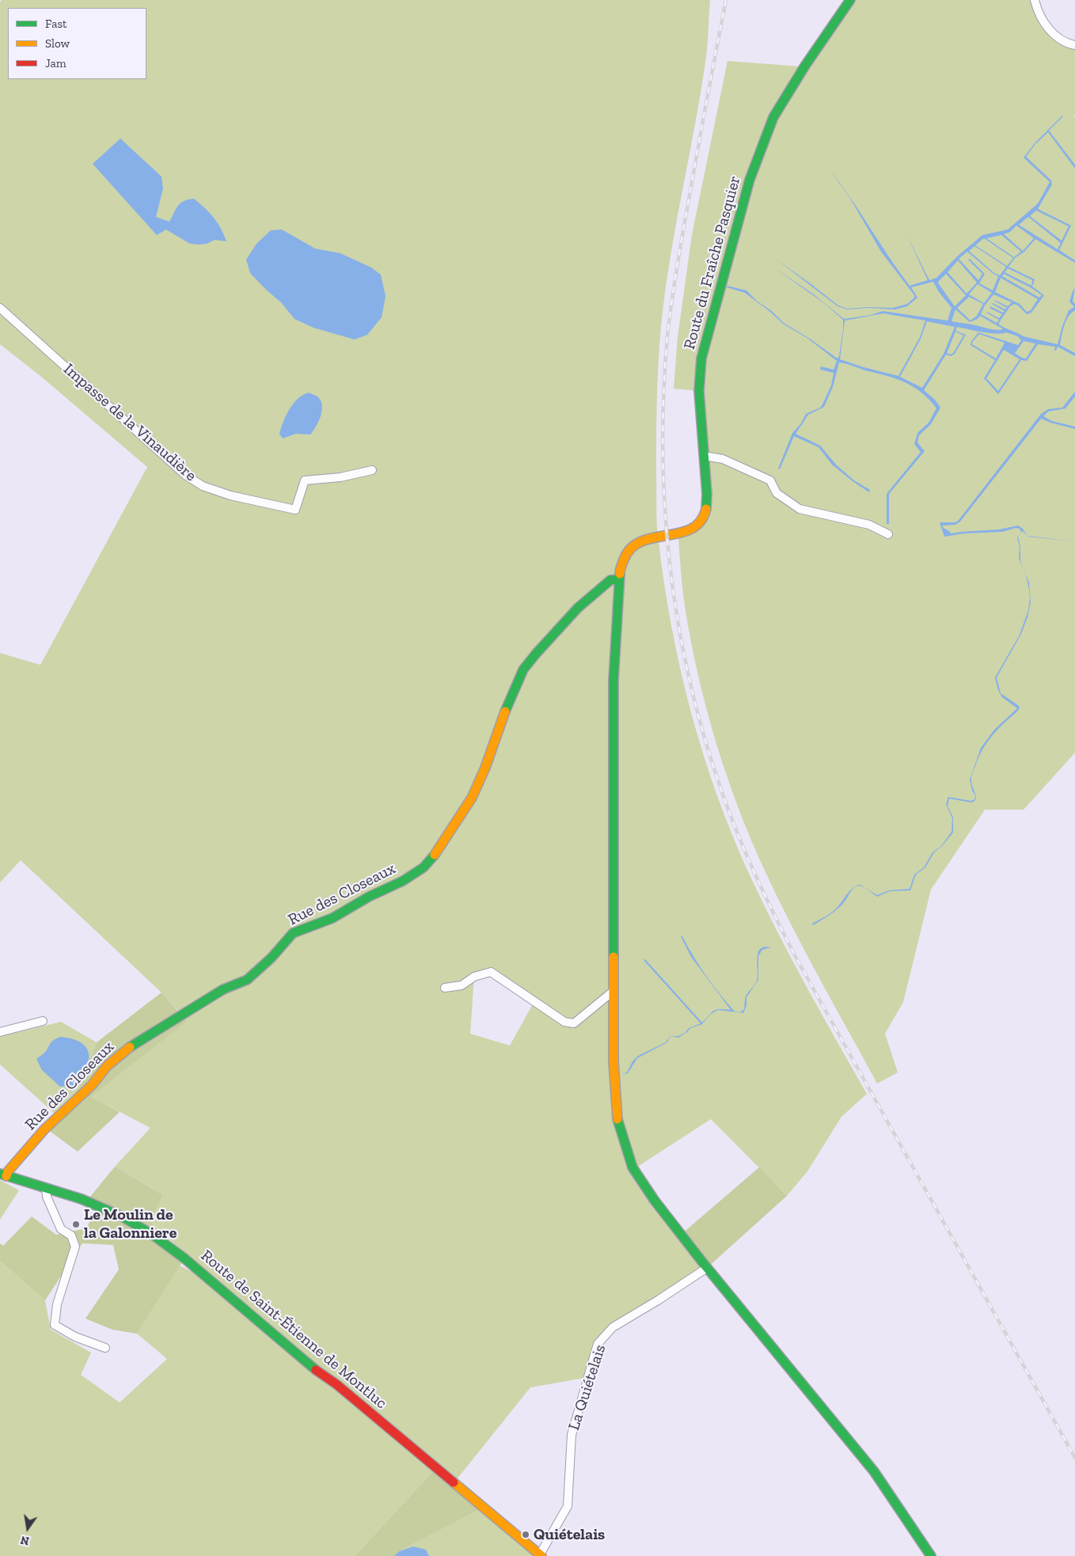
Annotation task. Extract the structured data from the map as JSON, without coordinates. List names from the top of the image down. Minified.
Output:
{"streets":{"main road":["Route du Fraîche Pasquier","Rue des Closeaux","Route de Saint-Étienne de Montluc"],"street":["Impasse de la Vinaudière","La Quiételais"]},"crossings":[["Route du Fraîche Pasquier","Rue des Closeaux"],["Route du Fraîche Pasquier","La Quiételais"],["Rue des Closeaux","Route de Saint-Étienne de Montluc"],["Route de Saint-Étienne de Montluc","La Quiételais"]],"places":["Le Moulin de la Galonniere","Quiételais"],"legend":["Fast","Slow","Jam"],"north":"bottom"}
